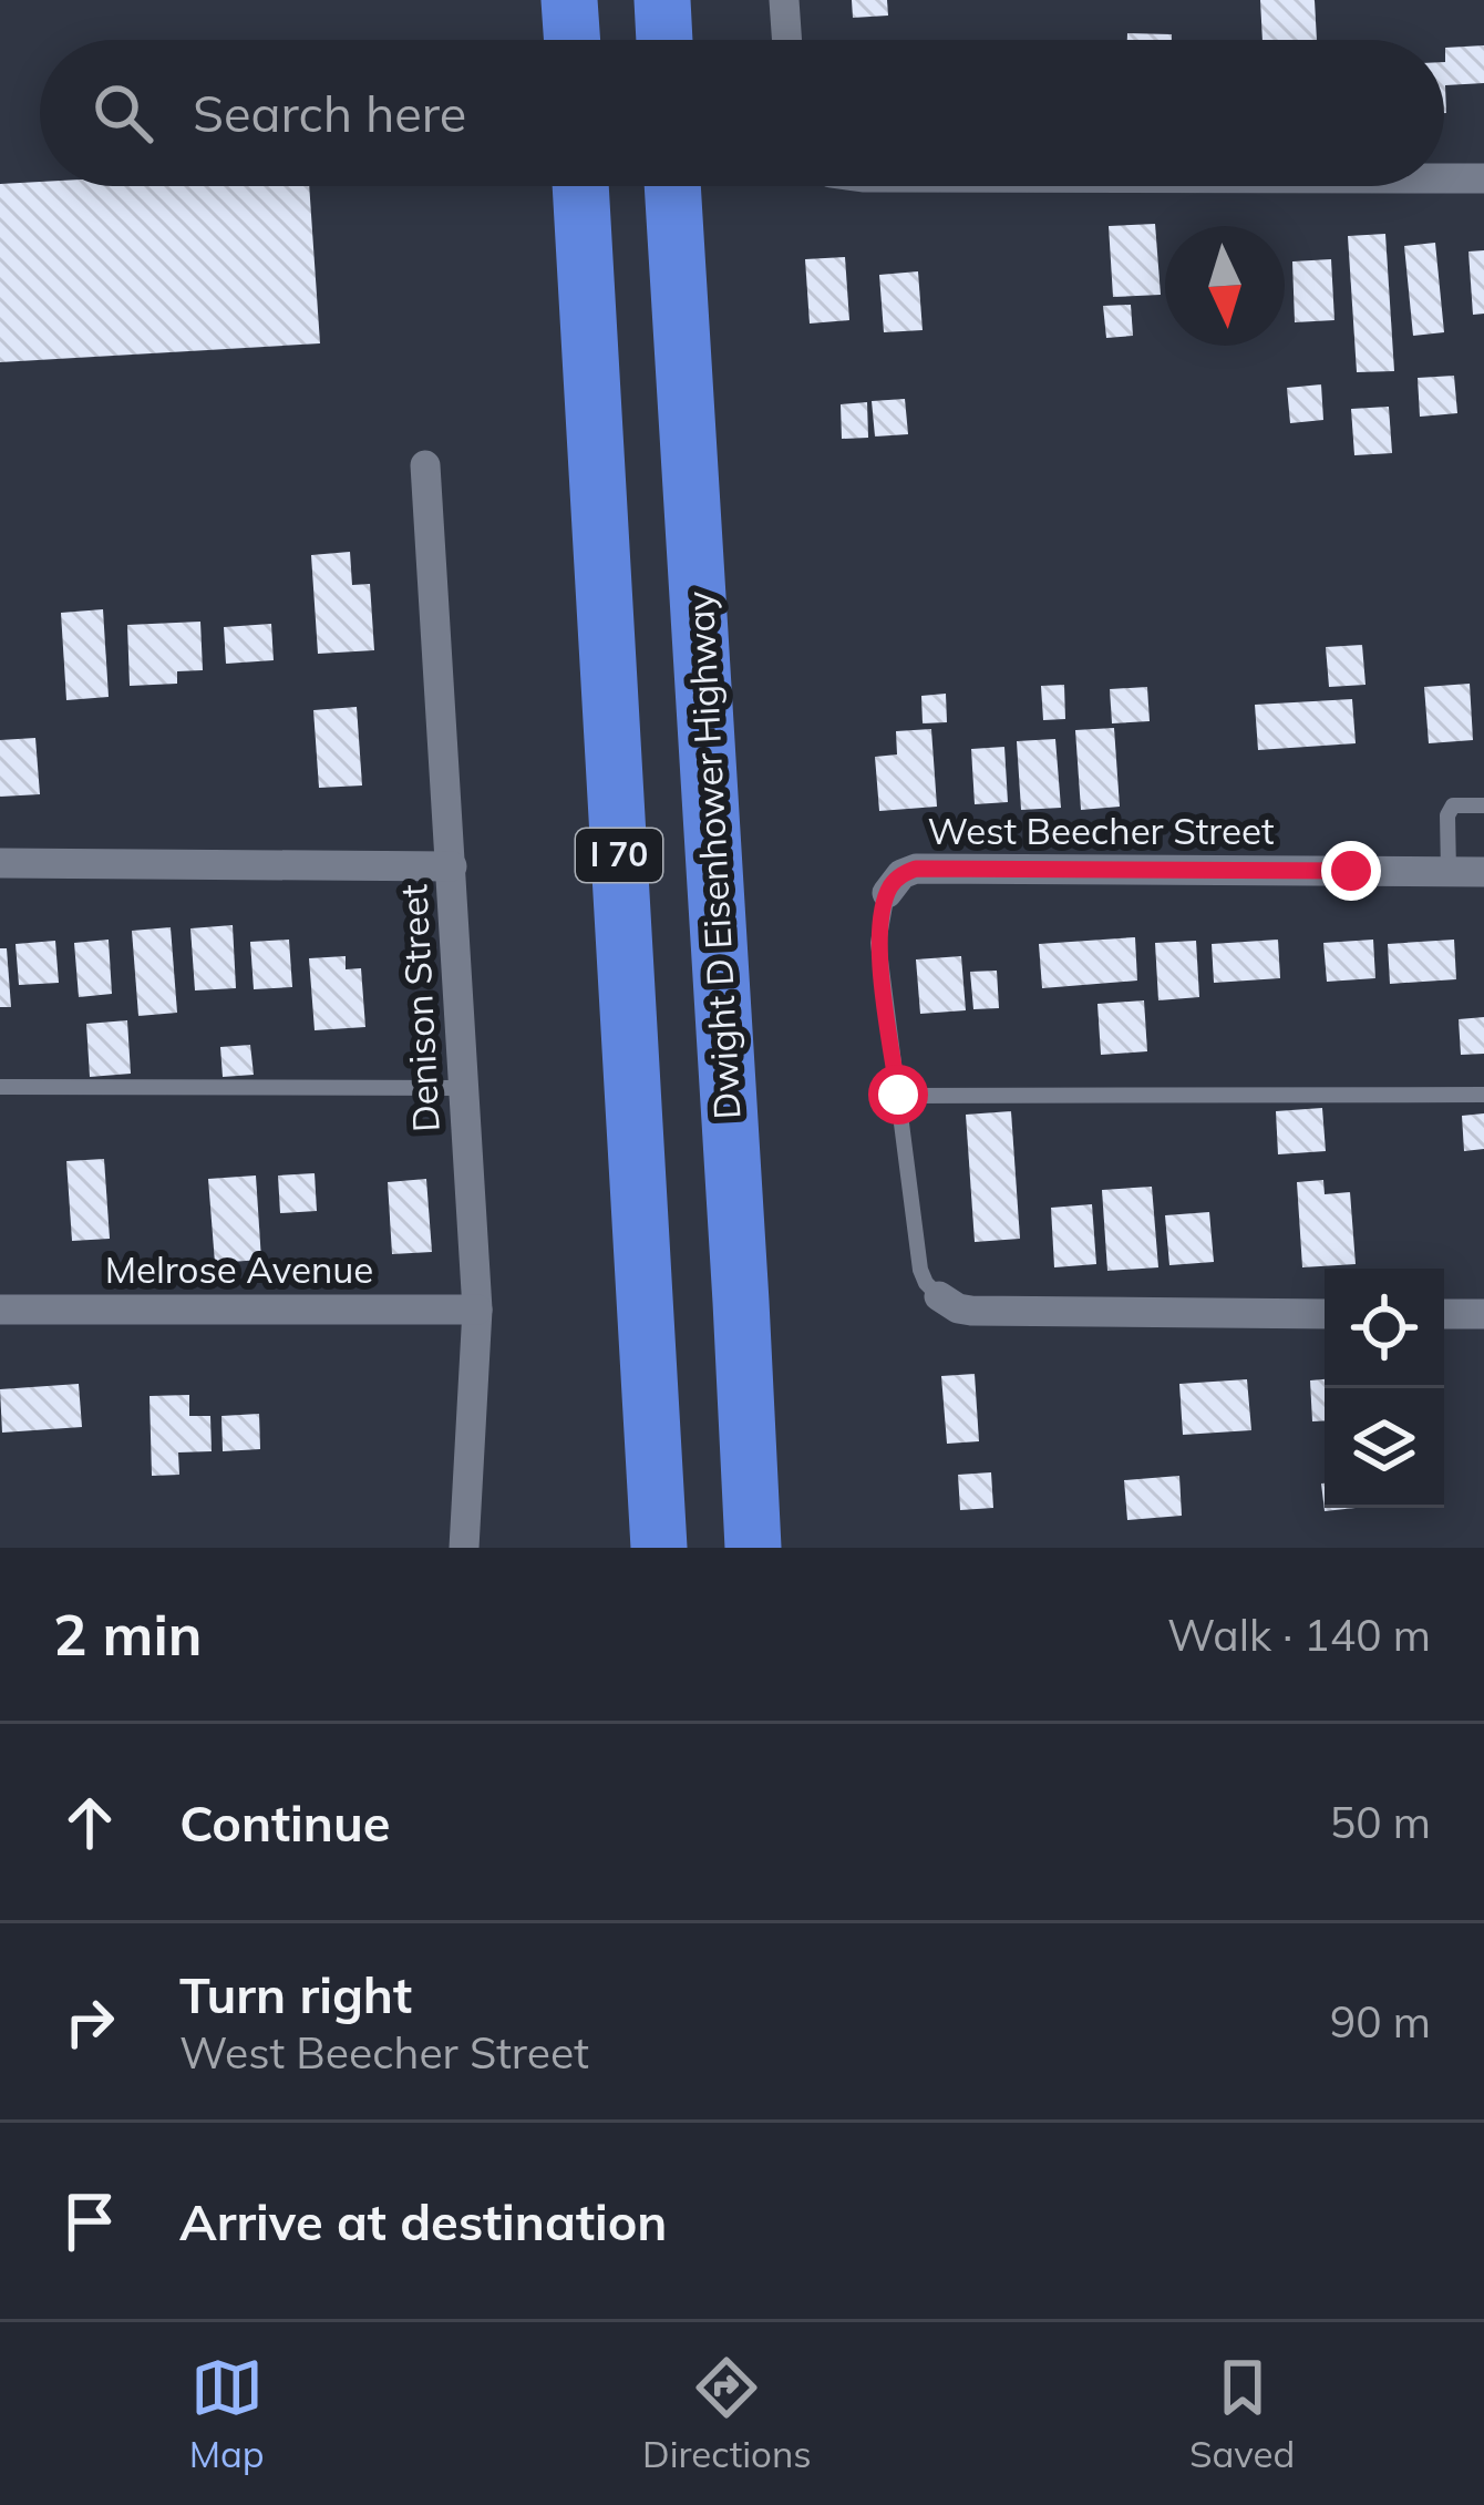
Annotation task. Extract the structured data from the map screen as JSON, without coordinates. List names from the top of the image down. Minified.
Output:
{"streets":{"highway":["I 70","Dwight D Eisenhower Highway"],"street":["West Beecher Street","Denison Street","Melrose Avenue"]},"crossings":[["Denison Street","Melrose Avenue"]],"north":"bottom","page":{"search":"Search here","heading":["2 min","Walk · 140 m"],"list":[["Continue","50 m"],["Turn right","West Beecher Street","90 m"],"Arrive at destination"],"nav":["Map","Directions","Saved"]}}
